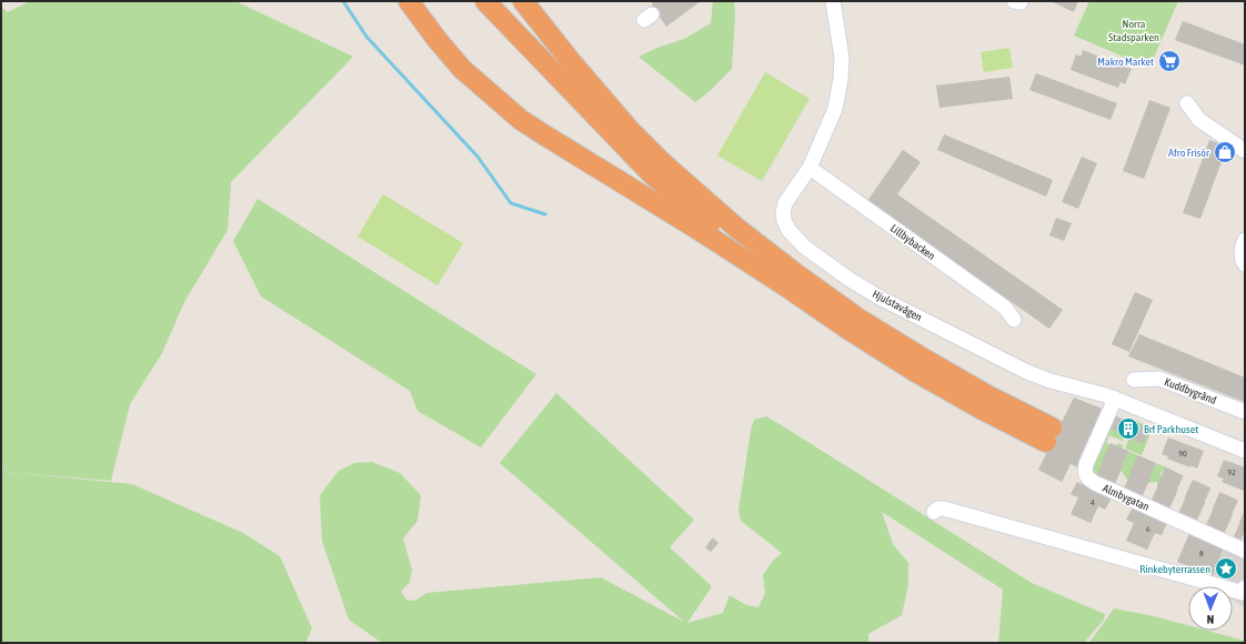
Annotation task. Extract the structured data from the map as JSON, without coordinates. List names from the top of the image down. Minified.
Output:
{"streets":{"street":["Lillbybacken","Hjulstavägen","Kuddbygränd","Almbygatan"]},"crossings":[["Lillbybacken","Hjulstavägen"],["Hjulstavägen","Almbygatan"]],"parks":["Norra Stadsparken"],"places":{"supermarket":["Makro Market"],"shop":["Afro Frisör"],"building":["Brf Parkhuset"],"place":["Rinkebyterrassen"]},"house_numbers":["90","92","4","6","8"],"north":"bottom"}
